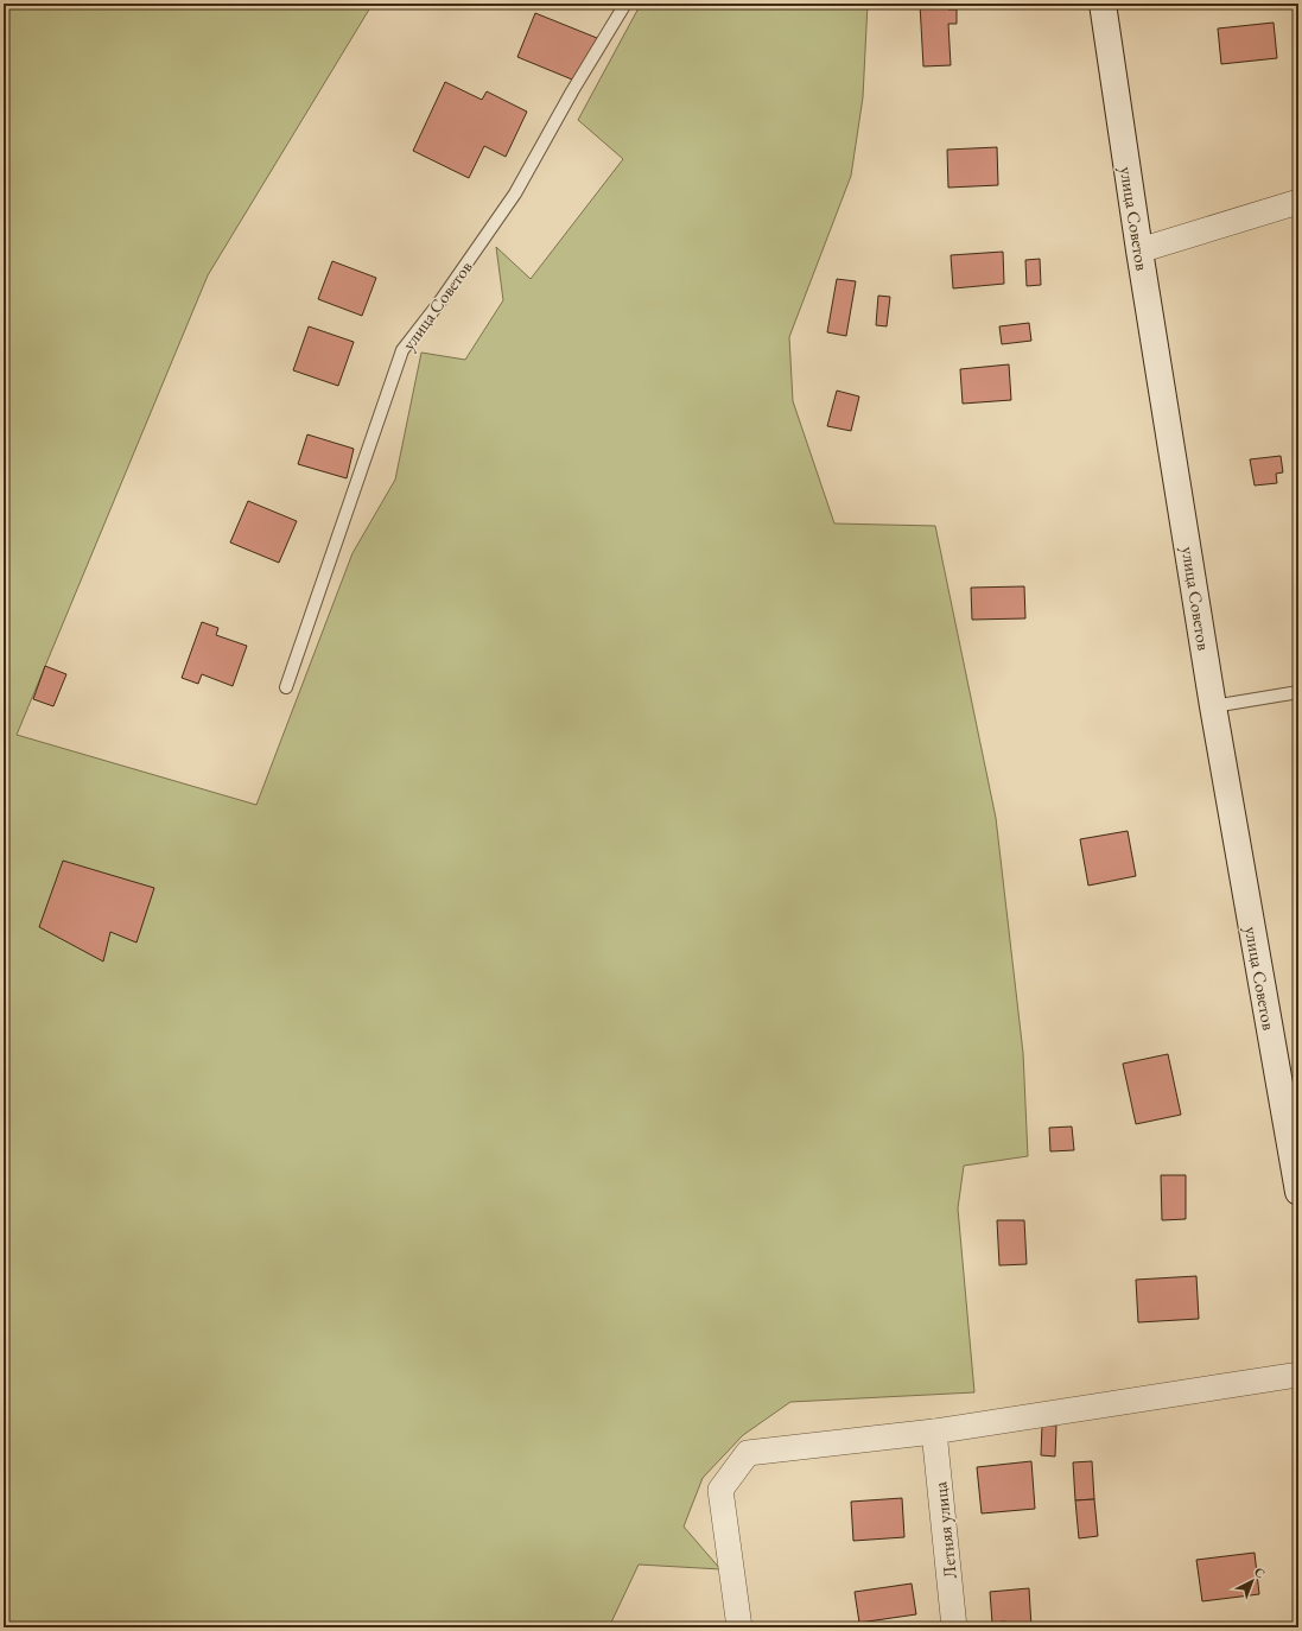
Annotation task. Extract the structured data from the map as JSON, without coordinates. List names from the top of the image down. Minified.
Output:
{"streets":{"main road":["улица Советов"],"street":["Летняя улица"]},"north":"top right"}
